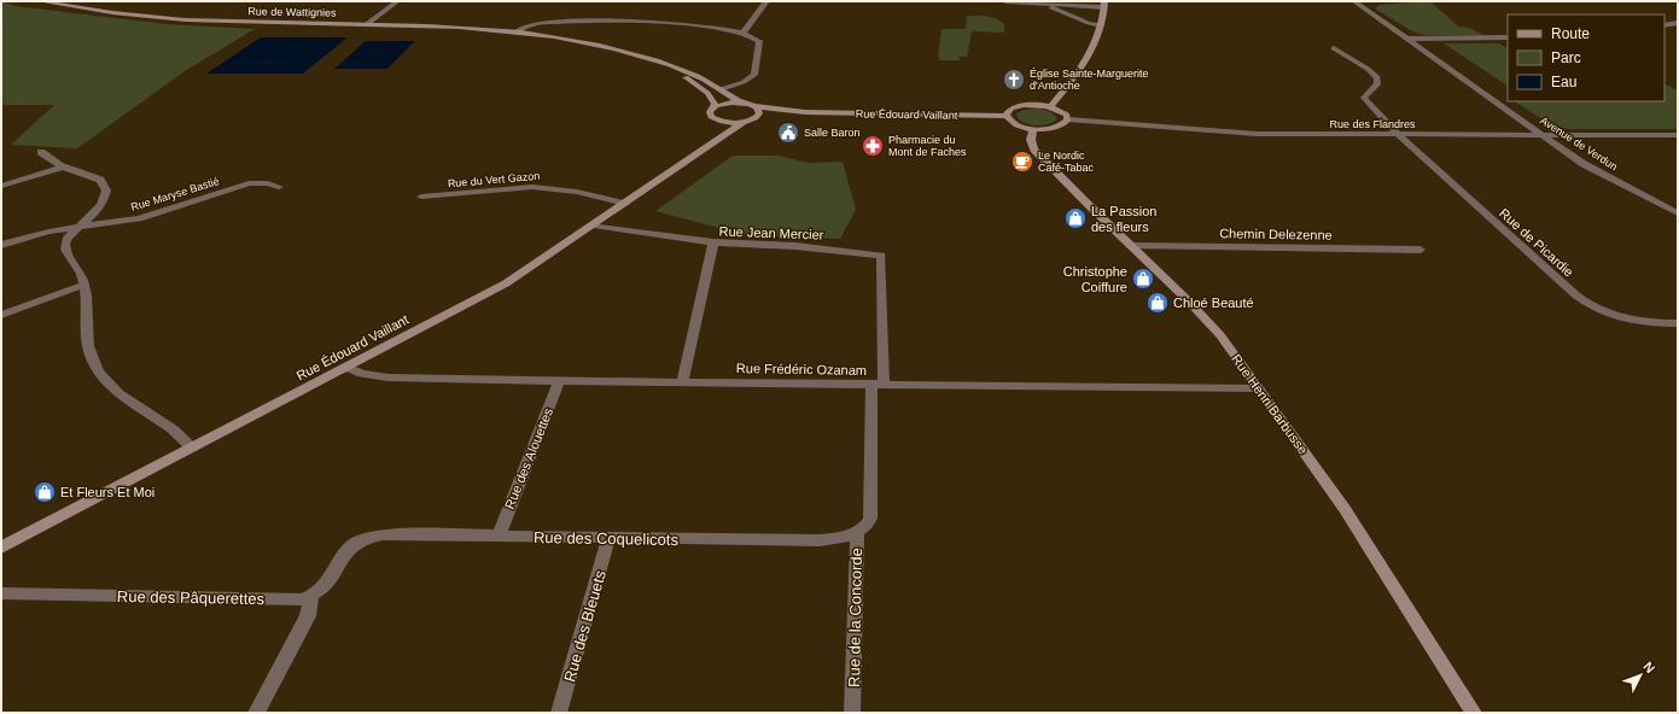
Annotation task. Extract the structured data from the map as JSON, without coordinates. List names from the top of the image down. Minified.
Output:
{"streets":{"street":["Rue de Wattignies","Rue Édouard Vaillant","Rue des Flandres","Avenue de Verdun","Rue du Vert Gazon","Rue Maryse Bastié","Rue Jean Mercier","Chemin Delezenne","Rue de Picardie","Rue Frédéric Ozanam","Rue Henri Barbusse","Rue des Alouettes","Rue des Coquelicots","Rue des Pâquerettes","Rue de la Concorde","Rue des Bleuets"]},"crossings":[["Rue de Wattignies","Rue Édouard Vaillant"],["Rue Édouard Vaillant","Rue du Vert Gazon"],["Rue Édouard Vaillant","Rue Frédéric Ozanam"],["Rue des Flandres","Avenue de Verdun"],["Rue des Flandres","Rue de Picardie"],["Rue Jean Mercier","Rue Frédéric Ozanam"],["Rue Jean Mercier","Rue de la Concorde"],["Chemin Delezenne","Rue Henri Barbusse"],["Rue Frédéric Ozanam","Rue Henri Barbusse"],["Rue Frédéric Ozanam","Rue des Alouettes"],["Rue Frédéric Ozanam","Rue de la Concorde"],["Rue des Alouettes","Rue des Coquelicots"],["Rue des Coquelicots","Rue des Pâquerettes"],["Rue des Coquelicots","Rue de la Concorde"],["Rue des Coquelicots","Rue des Bleuets"]],"places":{"church":["Église Sainte-Marguerite d'Antioche"],"public building":["Salle Baron"],"pharmacy":["Pharmacie du Mont de Faches"],"cafe":["Le Nordic Café-Tabac"],"shop":["La Passion des fleurs","Christophe Coiffure","Chloé Beauté","Et Fleurs Et Moi"]},"legend":["Route","Parc","Eau"],"north":"top right"}
